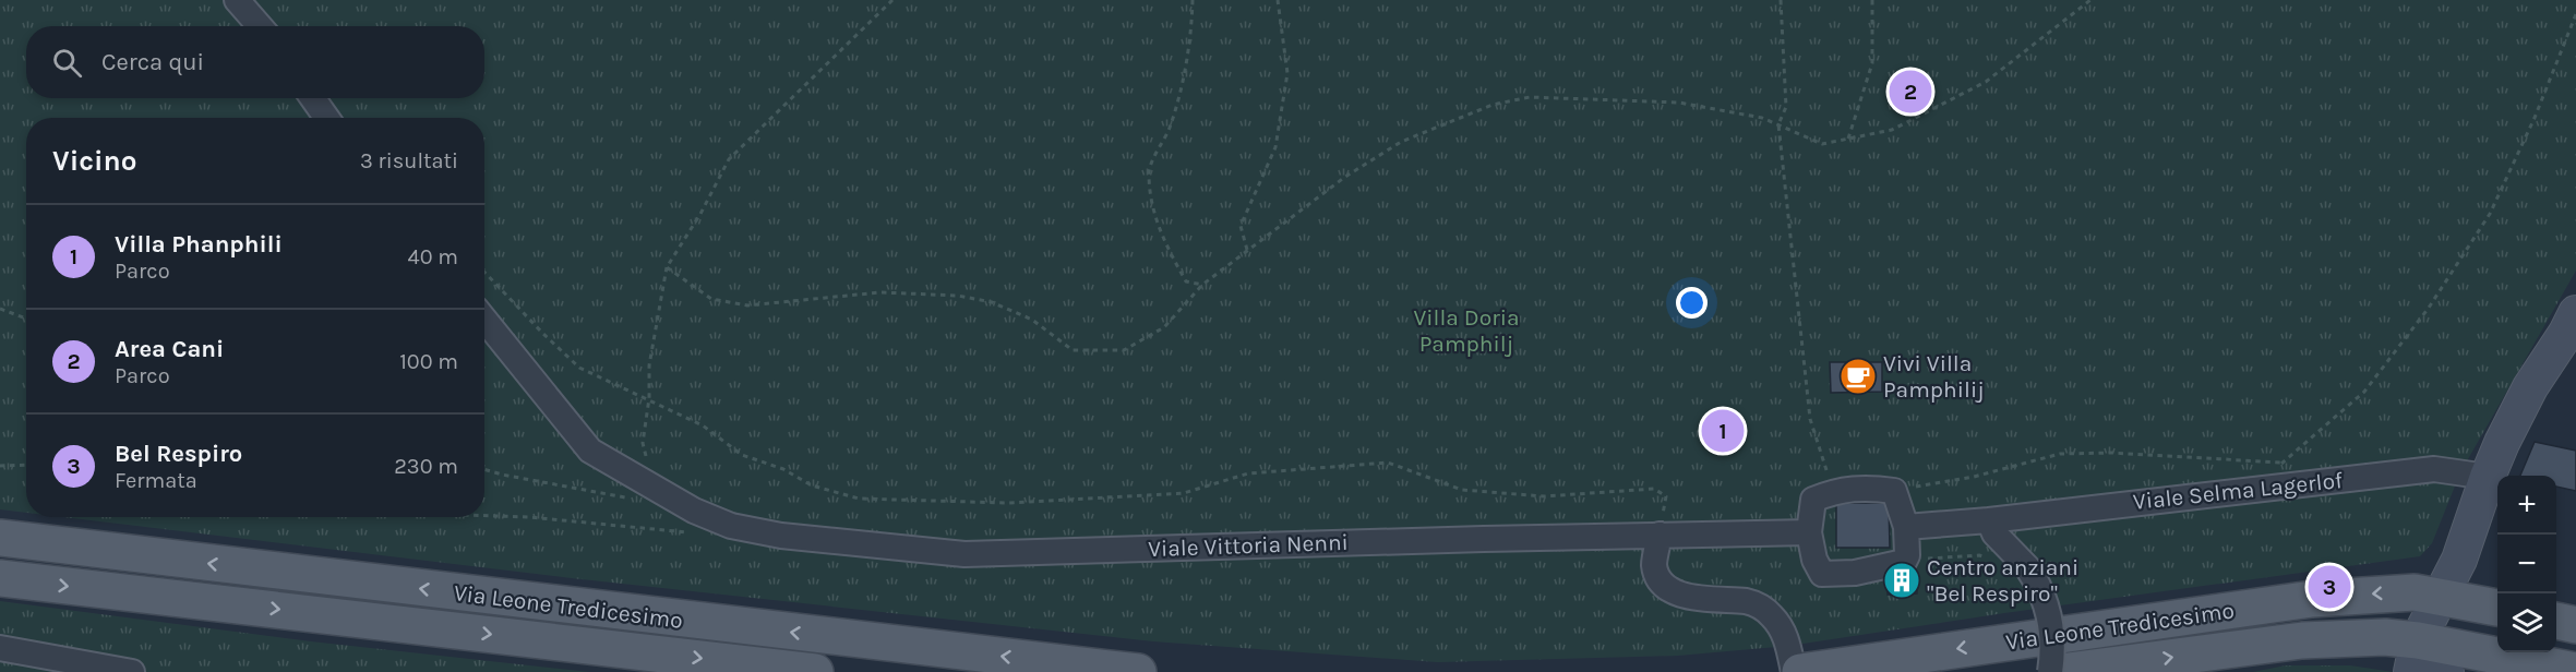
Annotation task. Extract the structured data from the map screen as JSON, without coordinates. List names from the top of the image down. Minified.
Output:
{"streets":{"main road":["Via Leone Tredicesimo"],"street":["Viale Selma Lagerlof","Viale Vittoria Nenni"]},"parks":["Villa Doria Pamphilj"],"places":{"cafe":["Vivi Villa Pamphilij"],"building":["Centro anziani \"Bel Respiro\""]},"page":{"search":"Cerca qui","pins":["2","1","3"],"heading":["Vicino","3 risultati"],"list":[{"mark":"1","name":"Villa Phanphili","note":"Parco","value":"40 m"},{"mark":"2","name":"Area Cani","note":"Parco","value":"100 m"},{"mark":"3","name":"Bel Respiro","note":"Fermata","value":"230 m"}],"map_buttons":["+","−"]}}
